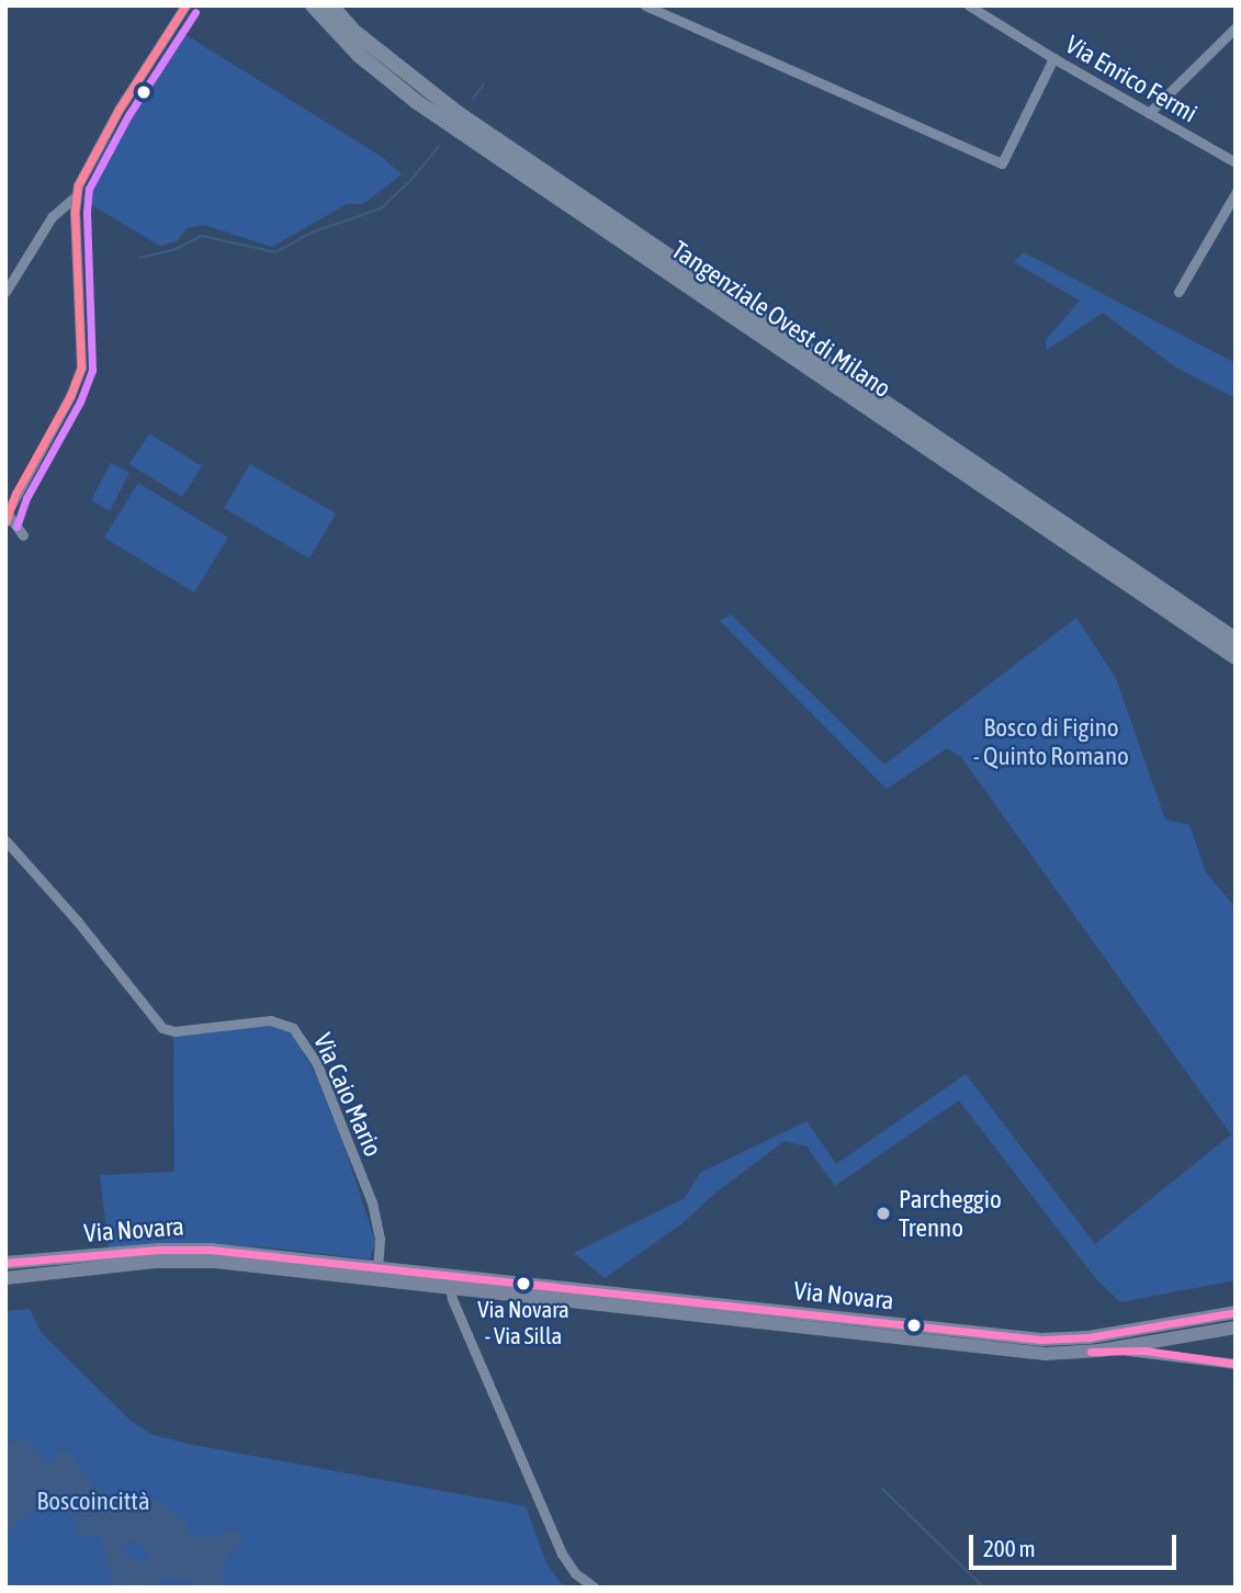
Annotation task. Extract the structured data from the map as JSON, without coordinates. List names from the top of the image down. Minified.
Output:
{"streets":{"highway":["Tangenziale Ovest di Milano"],"main road":["Via Novara"],"street":["Via Enrico Fermi","Via Caio Mario"]},"crossings":[["Via Caio Mario","Via Novara"]],"parks":["Bosco di Figino - Quinto Romano","Boscoincittà"],"places":["Parcheggio Trenno","Via Novara - Via Silla"],"scale_bar":"200 m"}
